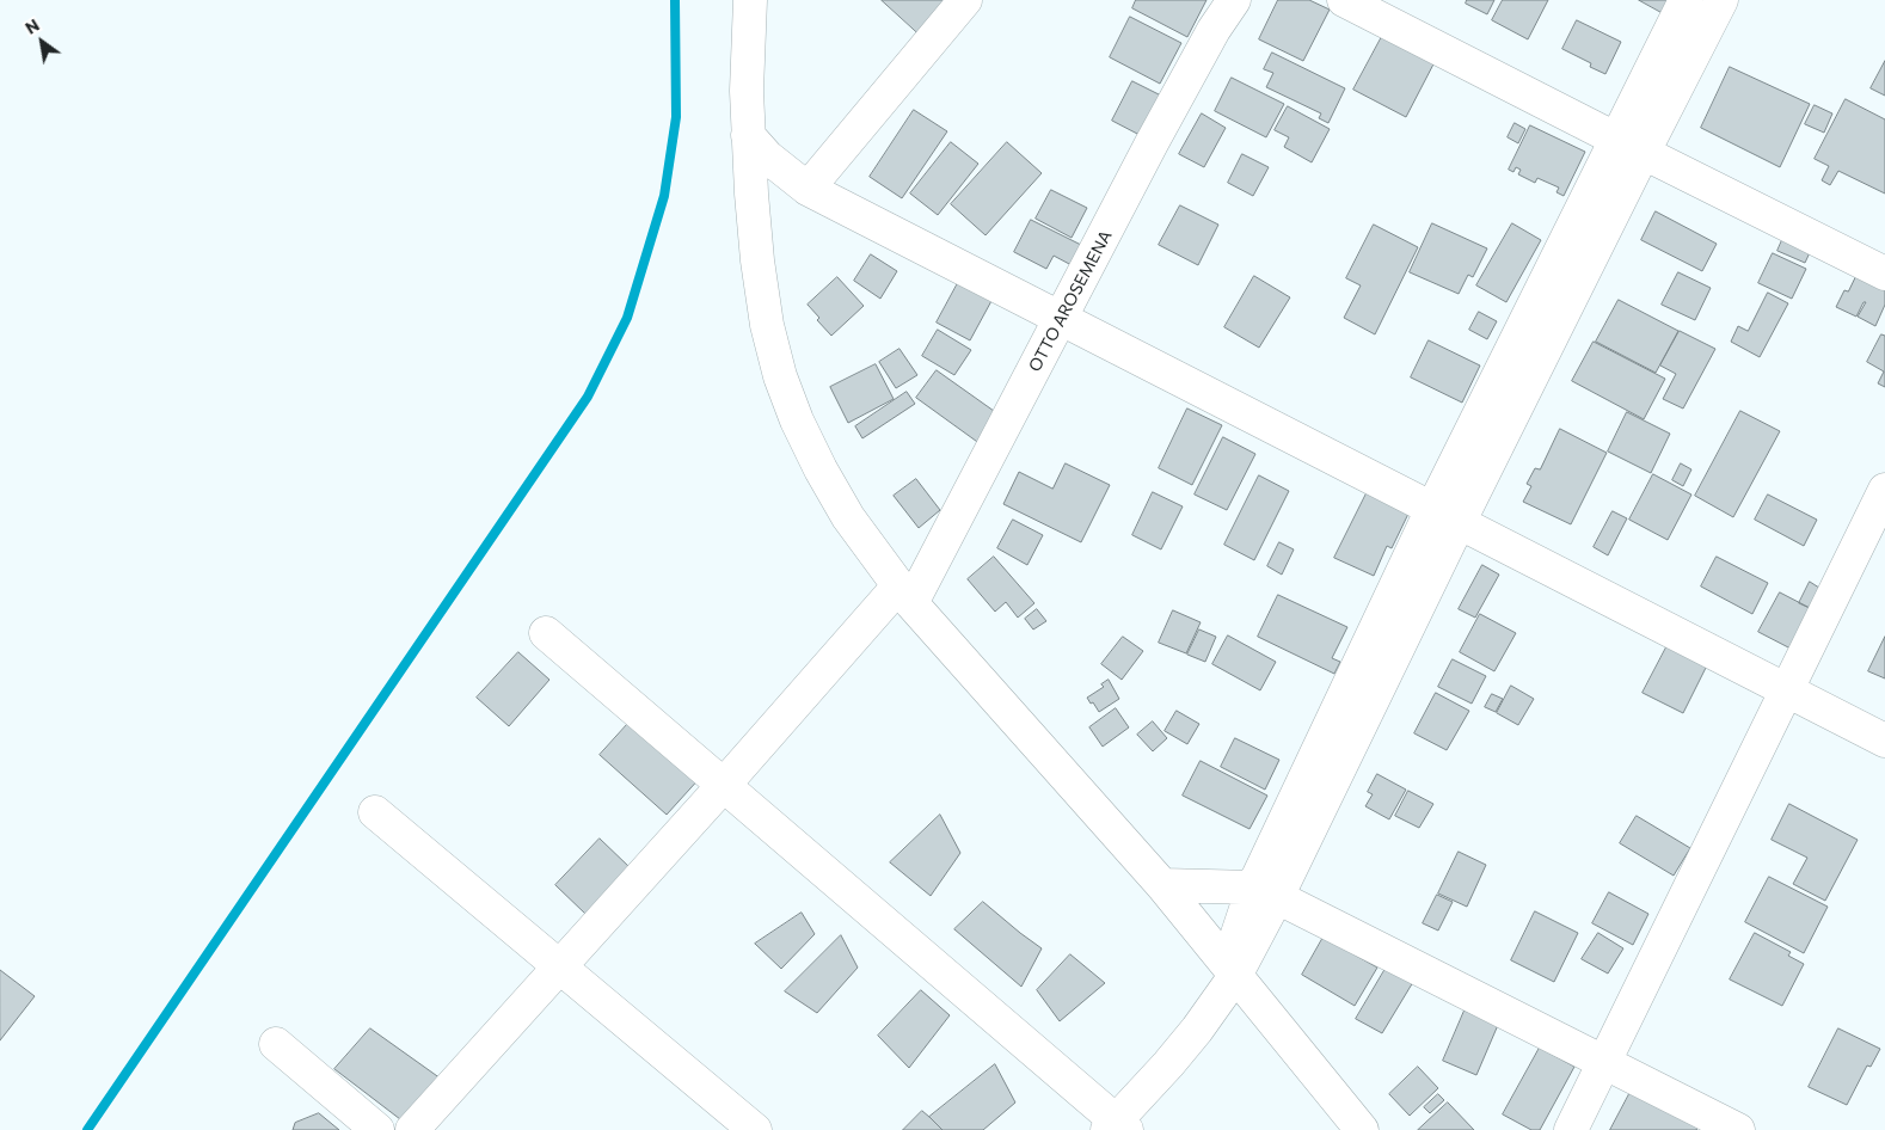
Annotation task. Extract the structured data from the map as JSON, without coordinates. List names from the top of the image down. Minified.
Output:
{"streets":{"street":["OTTO AROSEMENA"]},"north":"top left"}
